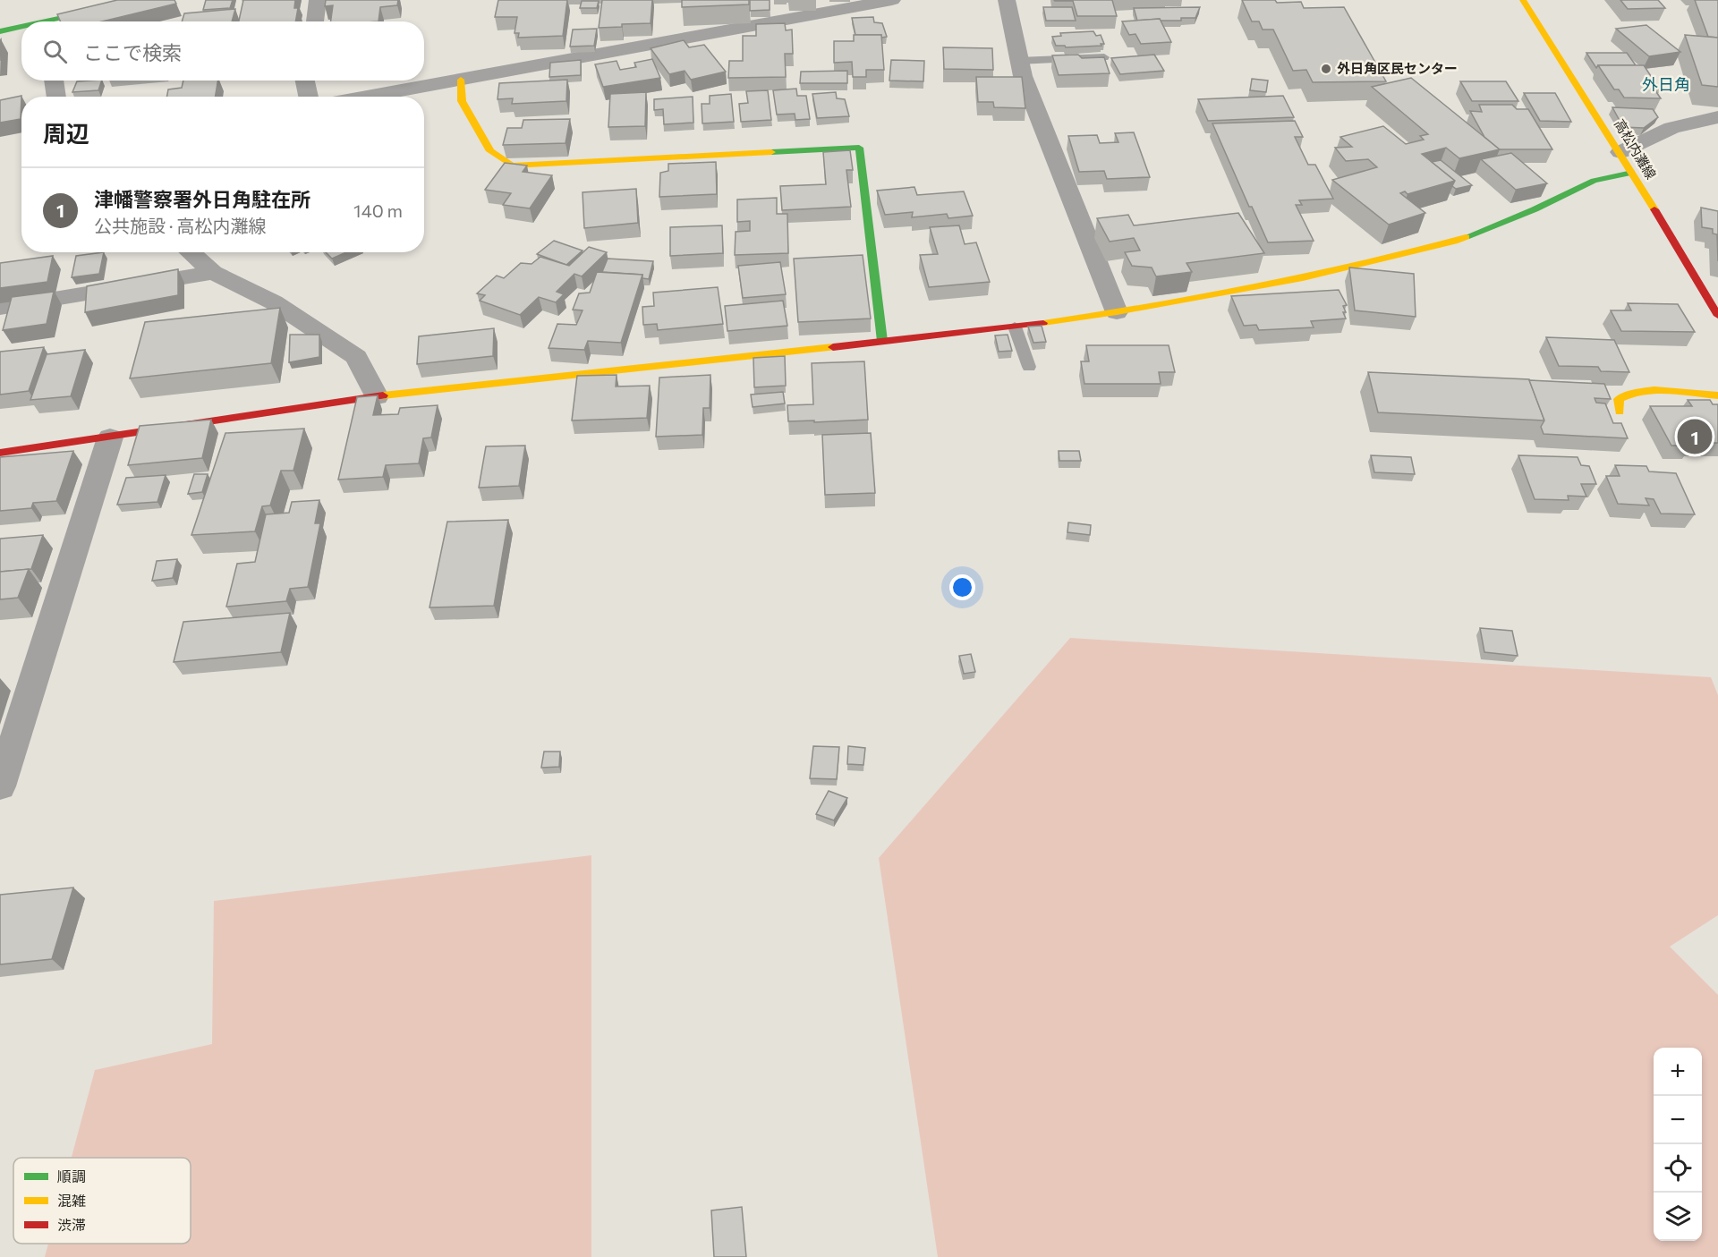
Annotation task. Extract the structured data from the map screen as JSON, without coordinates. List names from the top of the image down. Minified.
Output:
{"streets":{"street":["高松内灘線"]},"districts":["外日角"],"places":["外日角区民センター"],"legend":["順調","混雑","渋滞"],"page":{"search":"ここで検索","heading":"周辺","list":[{"mark":"1","name":"津幡警察署外日角駐在所","note":"公共施設 · 高松内灘線","value":"140 m"}],"pins":"1","map_buttons":["+","−"]}}
